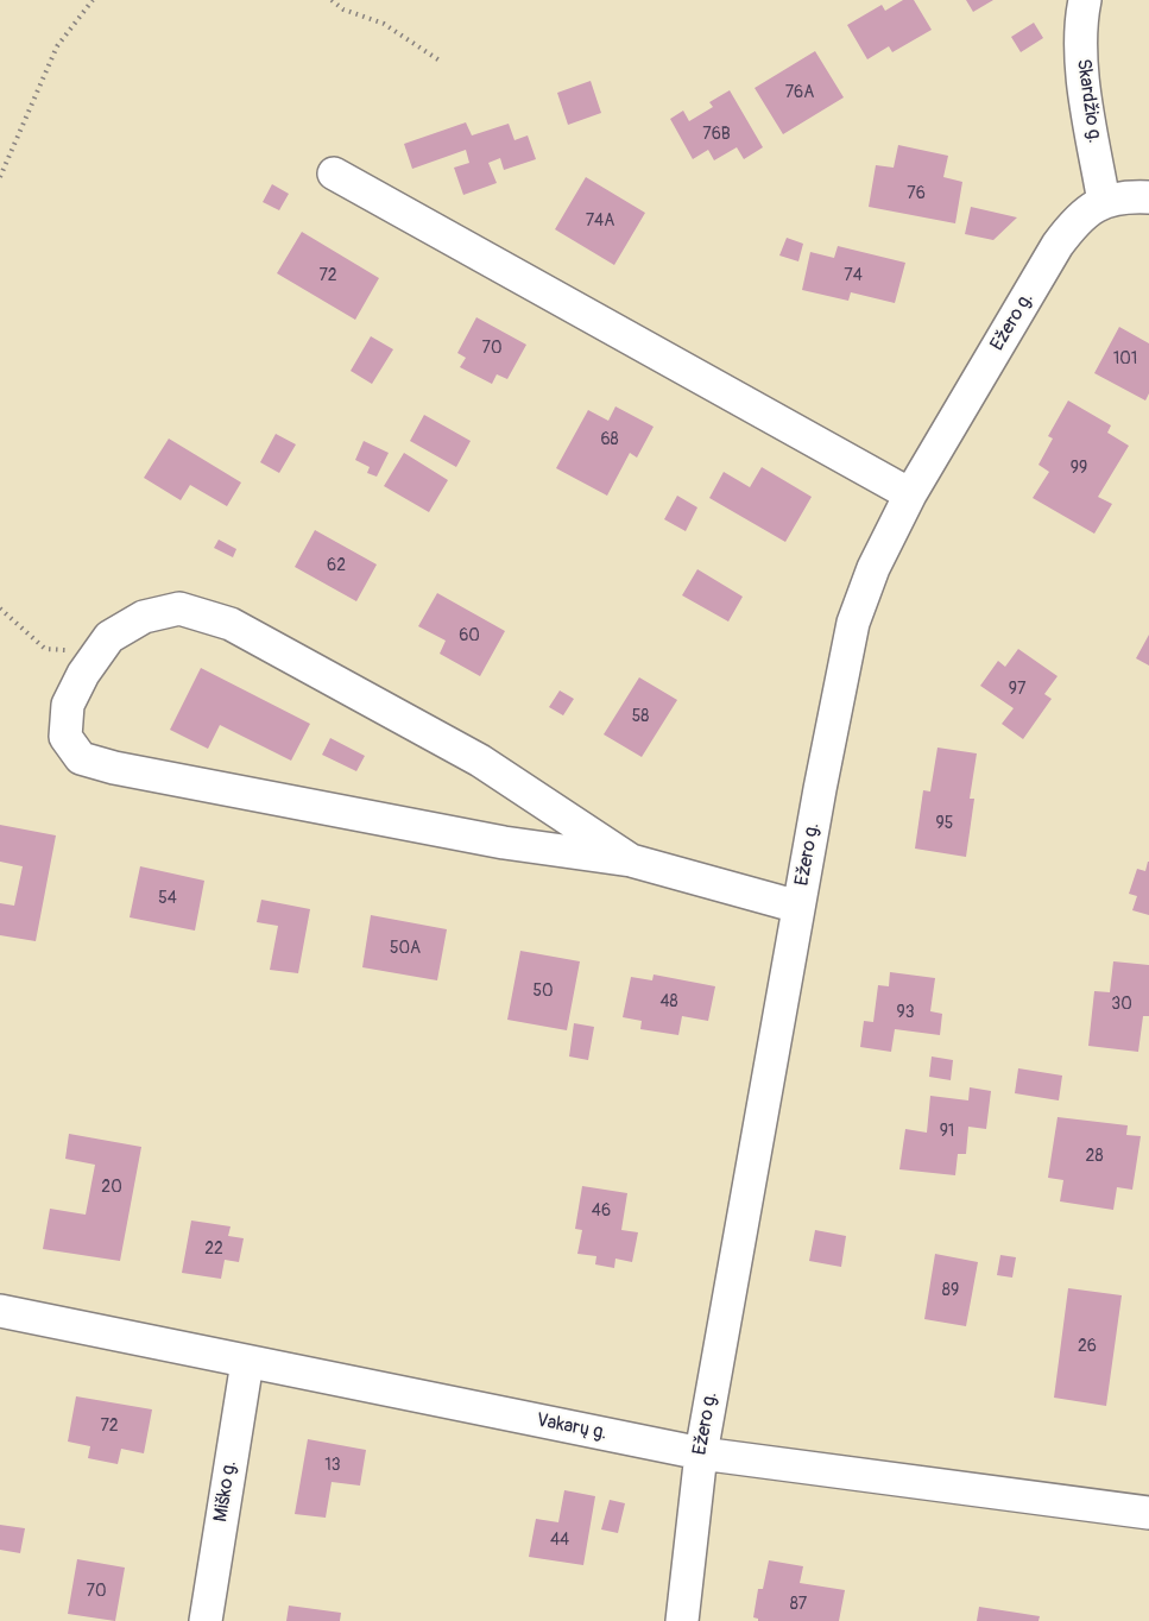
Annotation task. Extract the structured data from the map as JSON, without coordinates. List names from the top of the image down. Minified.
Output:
{"streets":{"street":["Skardžio g.","Ežero g.","Vakarų g.","Miško g."]},"crossings":[["Skardžio g.","Ežero g."],["Ežero g.","Vakarų g."],["Vakarų g.","Miško g."]],"house_numbers":["76A","76B","76","74A","72","74","70","101","68","99","62","60","97","58","95","54","50A","50","48","30","93","91","28","20","46","22","89","26","72","13","44","70","87"]}
